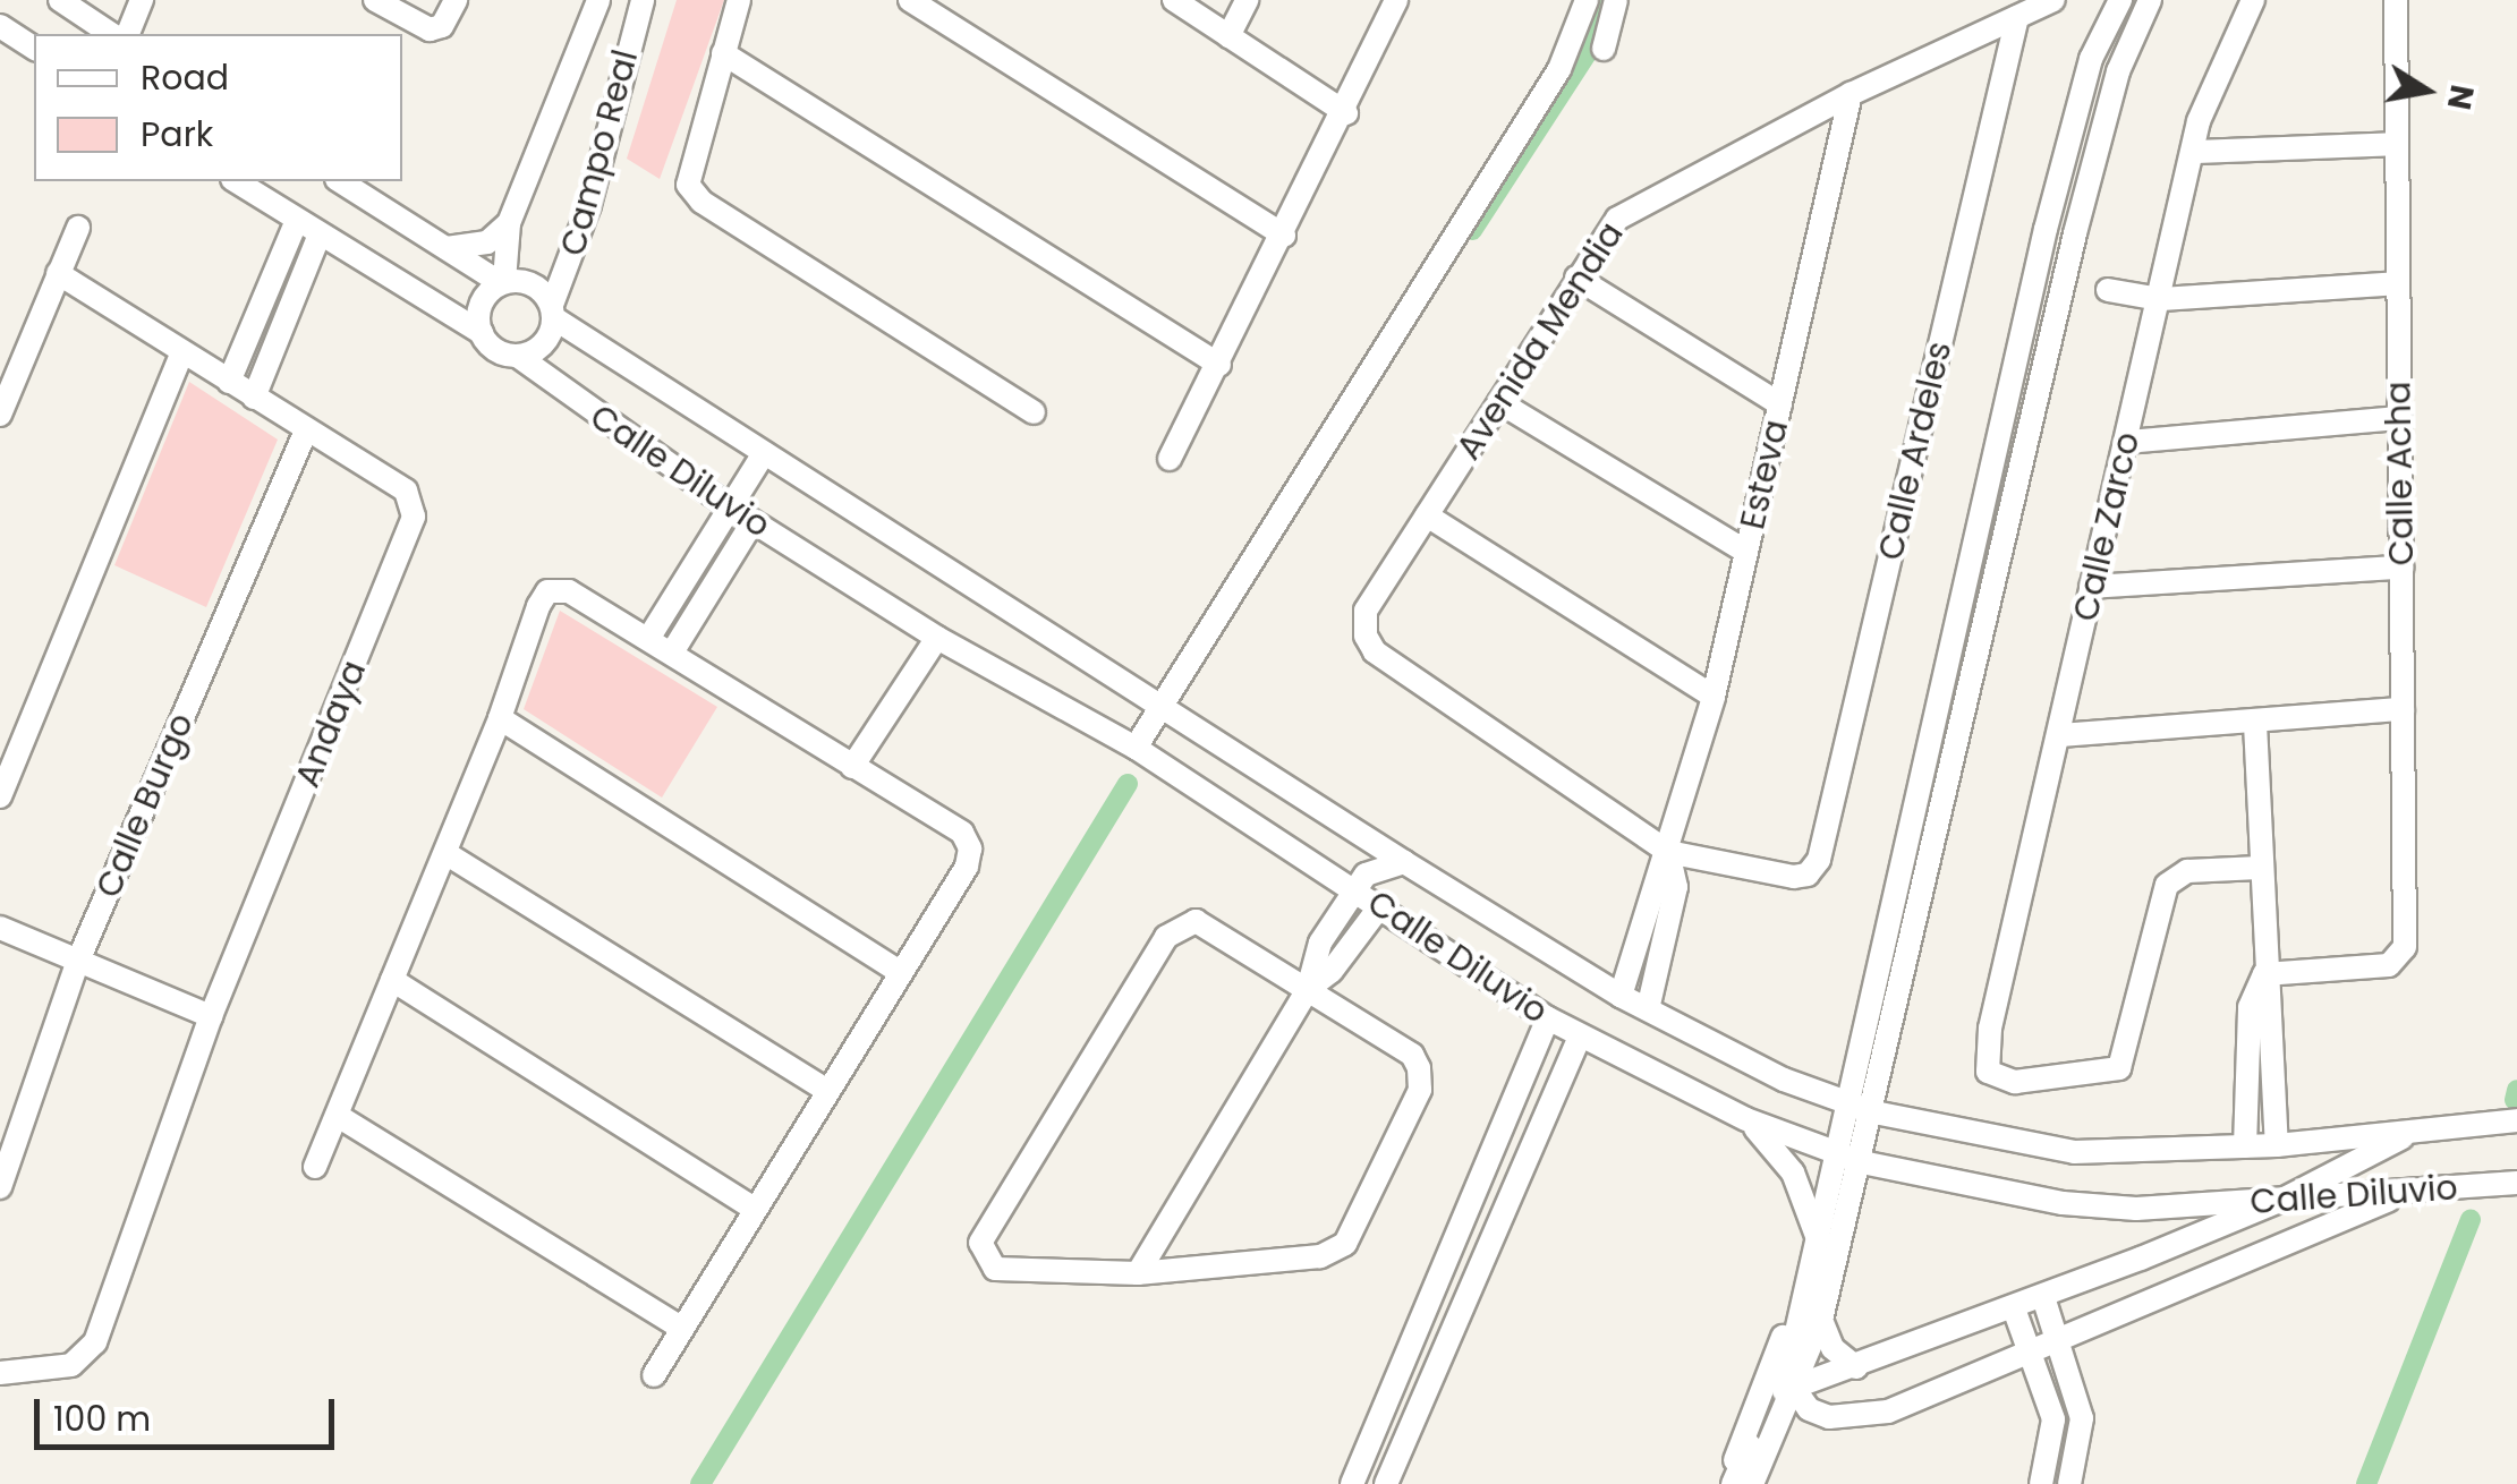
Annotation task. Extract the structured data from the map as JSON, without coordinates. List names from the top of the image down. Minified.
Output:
{"streets":{"street":["Campo Real","Avenida Mendia","Calle Ardeles","Calle Diluvio","Calle Acha","Esteva","Calle Zarco","Andaya","Calle Burgo"]},"crossings":[["Campo Real","Calle Diluvio"],["Avenida Mendia","Calle Ardeles"],["Avenida Mendia","Esteva"],["Calle Ardeles","Esteva"],["Calle Diluvio","Esteva"],["Andaya","Calle Burgo"]],"legend":["Road","Park"],"scale_bar":"100 m","north":"right"}
